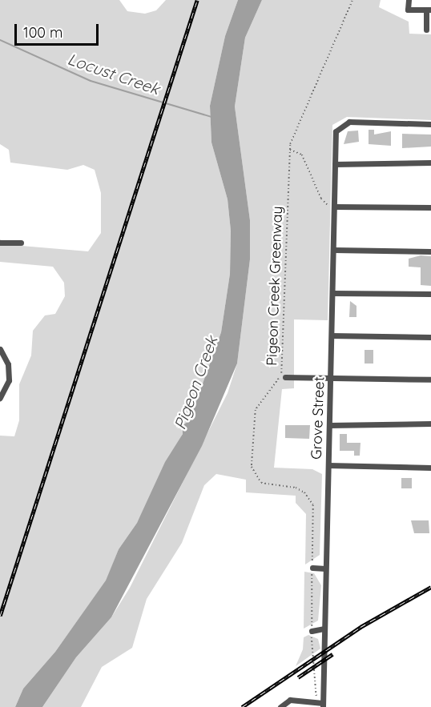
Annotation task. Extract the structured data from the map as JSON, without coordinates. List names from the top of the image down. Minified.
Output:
{"streets":{"street":["Grove Street"],"path":["Pigeon Creek Greenway"]},"crossings":[["Pigeon Creek Greenway","Grove Street"]],"water":["Locust Creek","Pigeon Creek"],"scale_bar":"100 m"}
